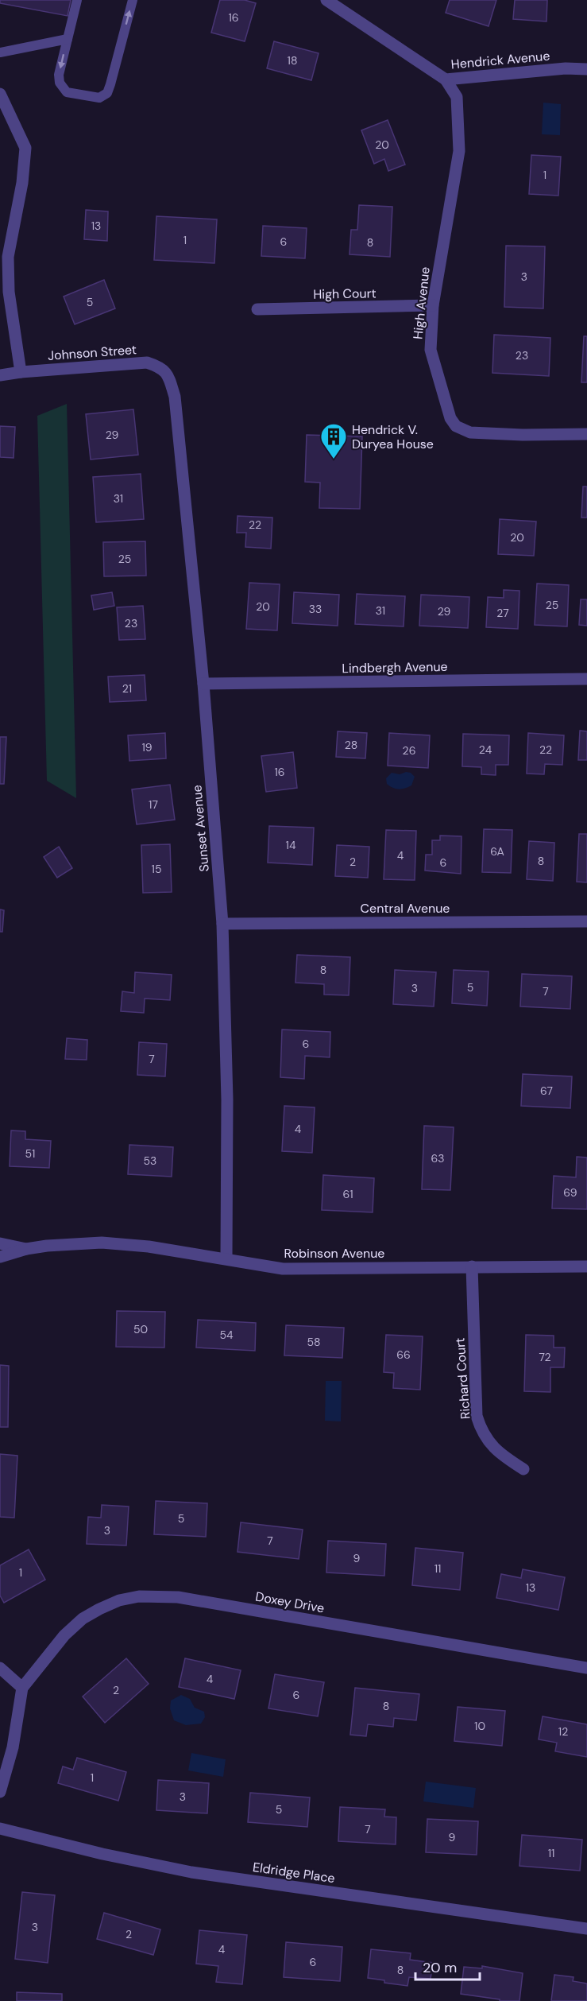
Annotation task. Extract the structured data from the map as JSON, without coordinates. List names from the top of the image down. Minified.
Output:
{"streets":{"street":["Hendrick Avenue","High Court","High Avenue","Johnson Street","Lindbergh Avenue","Sunset Avenue","Central Avenue","Robinson Avenue","Richard Court","Doxey Drive","Eldridge Place"]},"crossings":[["Hendrick Avenue","High Avenue"],["High Court","High Avenue"],["Johnson Street","Sunset Avenue"],["Lindbergh Avenue","Sunset Avenue"],["Sunset Avenue","Central Avenue"],["Sunset Avenue","Robinson Avenue"],["Robinson Avenue","Richard Court"]],"places":{"building":["Hendrick V. Duryea House"]},"house_numbers":["16","18","20","1","13","1","6","8","3","5","23","29","31","22","20","25","25","20","33","31","29","27","23","21","28","19","24","22","26","16","17","14","6A","4","8","2","6","15","8","5","3","7","6","7","67","4","51","63","53","69","61","50","54","58","66","72","5","3","7","9","11","1","13","4","2","6","8","10","12","1","3","5","7","9","11","3","2","4","6","8"],"scale_bar":"20 m"}
